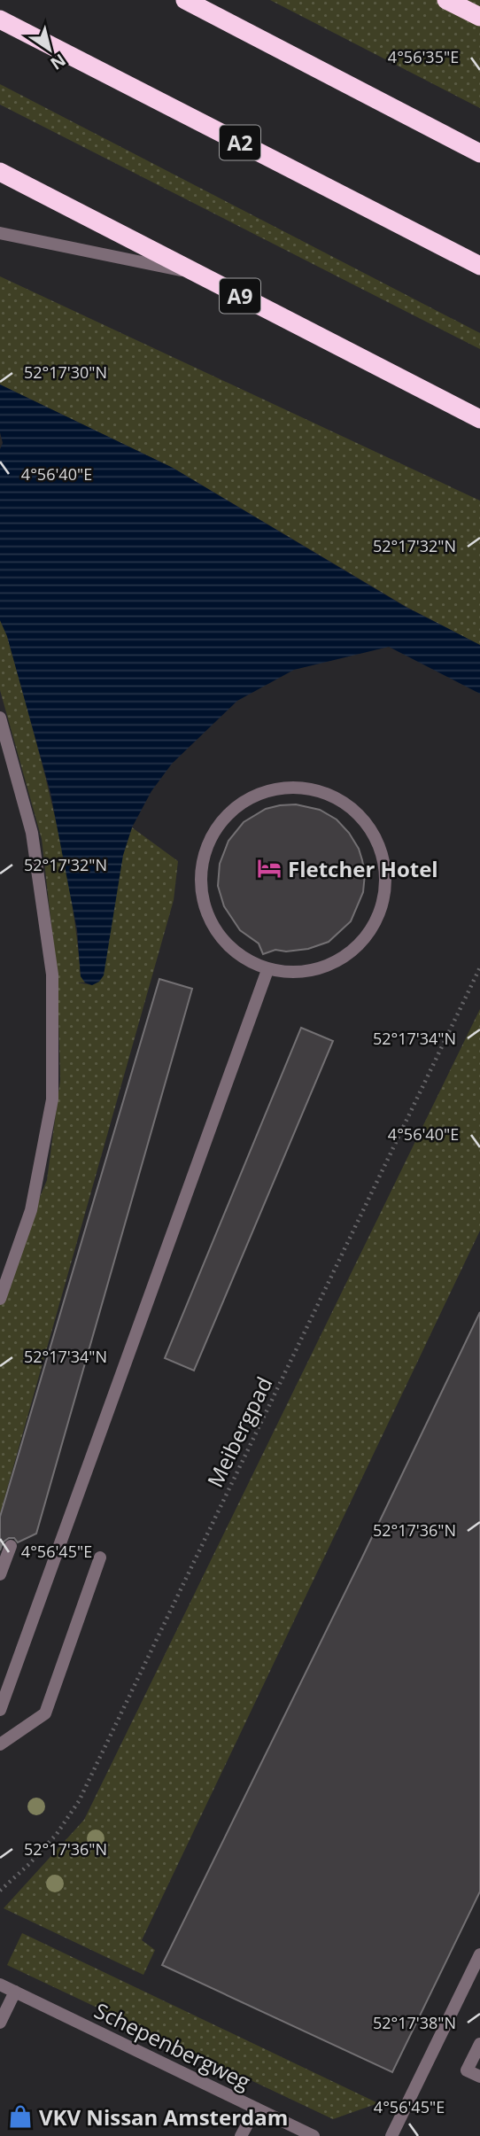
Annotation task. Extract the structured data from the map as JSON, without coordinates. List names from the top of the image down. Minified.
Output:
{"streets":{"highway":["A2","A9"],"street":["Schepenbergweg"],"path":["Meibergpad"]},"places":{"hotel":["Fletcher Hotel"],"shop":["VKV Nissan Amsterdam"]},"north":"bottom right","coordinates":["4°56'35\"E","52°17'30\"N","4°56'40\"E","52°17'32\"N","52°17'34\"N","52°17'36\"N","4°56'45\"E","52°17'38\"N"]}
